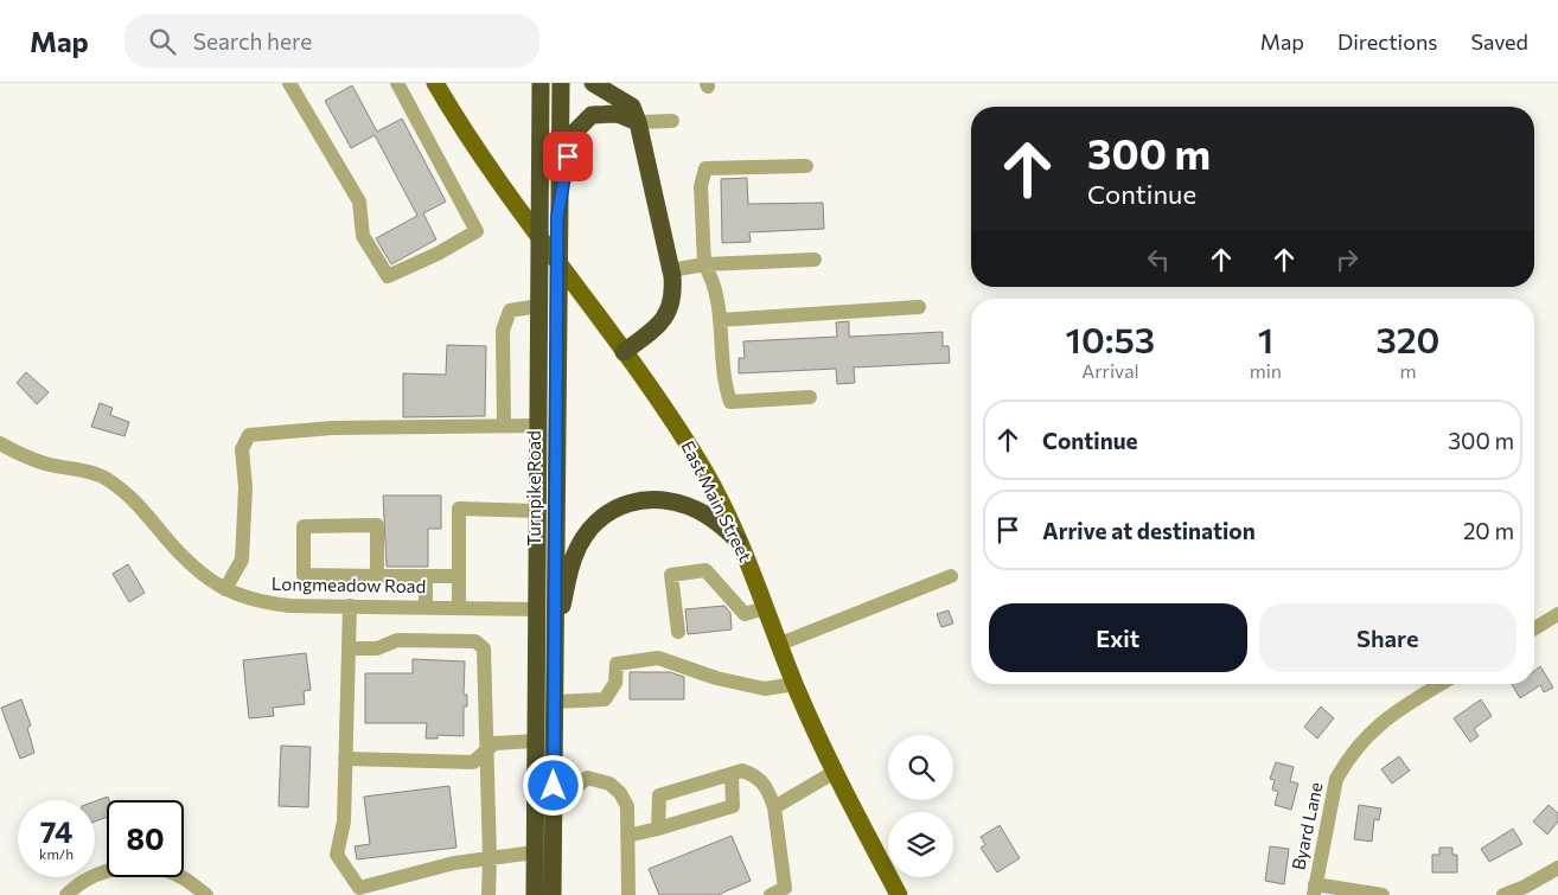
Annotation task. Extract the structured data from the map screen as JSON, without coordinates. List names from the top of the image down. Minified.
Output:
{"streets":{"highway":["Turnpike Road"],"main road":["East Main Street"],"street":["Longmeadow Road","Byard Lane"]},"crossings":[["Turnpike Road","Longmeadow Road"]],"page":{"header":"Map","search":"Search here","nav":["Map","Directions","Saved"],"turn":["300 m","Continue"],"eta":["10:53","Arrival","1","min","320","m"],"list":[{"name":"Continue","value":"300 m"},{"name":"Arrive at destination","value":"20 m"}],"buttons":["Exit","Share"],"speed":"74 km/h","limit":"80"}}
